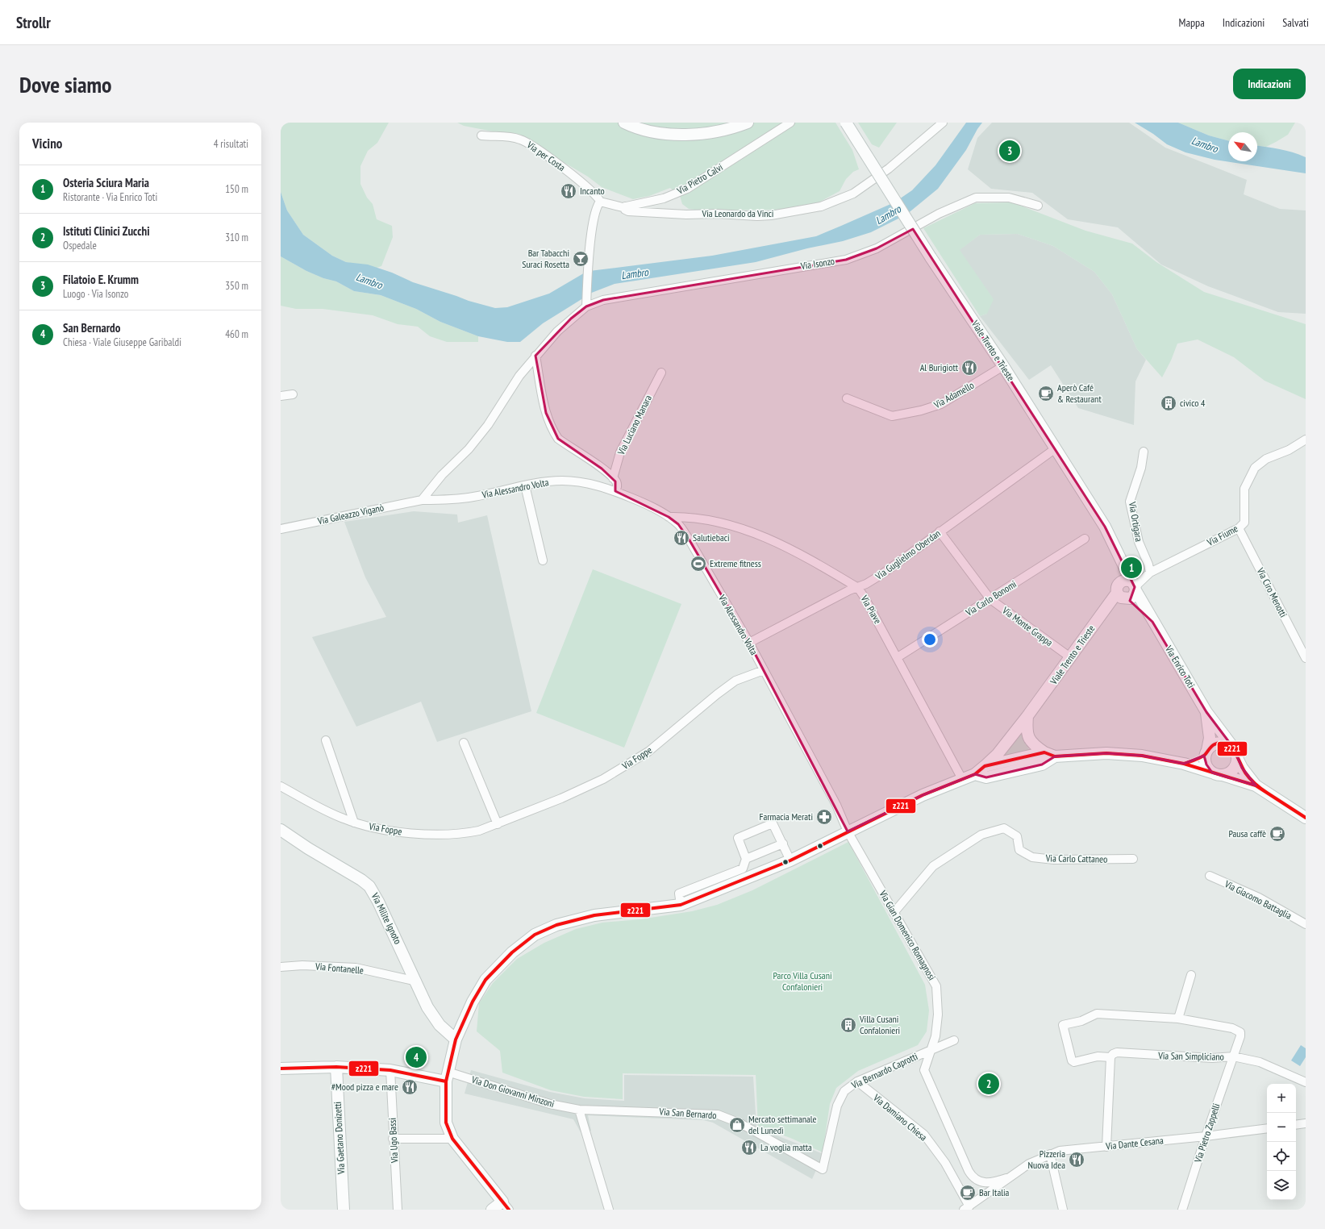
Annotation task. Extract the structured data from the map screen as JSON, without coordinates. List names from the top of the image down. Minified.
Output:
{"streets":{"main road":["Viale Trento e Trieste","Via Enrico Toti","Via Milite Ignoto","Via Gaetano Donizetti"],"street":["Via per Costa","Via Pietro Calvi","Via Leonardo da Vinci","Via Isonzo","Via Adamello","Via Luciano Manara","Via Alessandro Volta","Via Galeazzo Viganò","Via Ortigara","Via Fiume","Via Guglielmo Oberdan","Via Ciro Menotti","Via Carlo Bonomi","Via Piave","Via Monte Grappa","Via Foppe","Via Carlo Cattaneo","Via Giacomo Battaglia","Via Gian Domenico Romagnosi","Via Fontanelle","Via San Simpliciano","Via Bernardo Caprotti","Via Don Giovanni Minzoni","Via San Bernardo","Via Damiano Chiesa","Via Pietro Zappelli","Via Ugo Bassi","Via Dante Cesana"]},"crossings":[["Via per Costa","Via Pietro Calvi"],["Via Pietro Calvi","Via Leonardo da Vinci"],["Viale Trento e Trieste","Via Adamello"],["Viale Trento e Trieste","Via Alessandro Volta"],["Viale Trento e Trieste","Via Guglielmo Oberdan"],["Viale Trento e Trieste","Via Piave"],["Viale Trento e Trieste","Via Monte Grappa"],["Viale Trento e Trieste","Via Enrico Toti"],["Viale Trento e Trieste","Via Milite Ignoto"],["Viale Trento e Trieste","Via Gian Domenico Romagnosi"],["Viale Trento e Trieste","Via Don Giovanni Minzoni"],["Via Alessandro Volta","Via Galeazzo Viganò"],["Via Alessandro Volta","Via Guglielmo Oberdan"],["Via Alessandro Volta","Via Piave"],["Via Alessandro Volta","Via Foppe"],["Via Alessandro Volta","Via Gian Domenico Romagnosi"],["Via Ortigara","Via Fiume"],["Via Fiume","Via Ciro Menotti"],["Via Fiume","Via Enrico Toti"],["Via Guglielmo Oberdan","Via Piave"],["Via Guglielmo Oberdan","Via Monte Grappa"],["Via Carlo Bonomi","Via Piave"],["Via Carlo Bonomi","Via Monte Grappa"],["Via Carlo Cattaneo","Via Gian Domenico Romagnosi"],["Via Milite Ignoto","Via Fontanelle"],["Via Gian Domenico Romagnosi","Via Bernardo Caprotti"],["Via Gian Domenico Romagnosi","Via Dante Cesana"],["Via San Simpliciano","Via Pietro Zappelli"],["Via Bernardo Caprotti","Via San Bernardo"],["Via Bernardo Caprotti","Via Damiano Chiesa"],["Via Don Giovanni Minzoni","Via San Bernardo"],["Via Damiano Chiesa","Via Dante Cesana"],["Via Pietro Zappelli","Via Dante Cesana"]],"water":["Lambro"],"parks":["Parco Villa Cusani Confalonieri"],"places":{"restaurant":["Incanto","Al Burigiott","Salutiebaci","#Mood pizza e mare","La voglia matta","Pizzeria Nuova Idea"],"bar":["Bar Tabacchi Suraci Rosetta"],"cafe":["Aperò Café & Restaurant","Pausa caffè","Bar Italia"],"building":["civico 4","Villa Cusani Confalonieri"],"sports":["Extreme fitness"],"pharmacy":["Farmacia Merati"],"shop":["Mercato settimanale del Lunedì"]},"lines":["transit line z221"],"north":"top left","page":{"header":"Strollr","nav":["Mappa","Indicazioni","Salvati"],"buttons":"Indicazioni","title":"Dove siamo","heading":["Vicino","4 risultati"],"pins":["3","1","4","2"],"list":[{"mark":"1","name":"Osteria Sciura Maria","note":"Ristorante · Via Enrico Toti","value":"150 m"},{"mark":"2","name":"Istituti Clinici Zucchi","note":"Ospedale","value":"310 m"},{"mark":"3","name":"Filatoio E. Krumm","note":"Luogo · Via Isonzo","value":"350 m"},{"mark":"4","name":"San Bernardo","note":"Chiesa · Viale Giuseppe Garibaldi","value":"460 m"}],"map_buttons":["+","−"]}}
